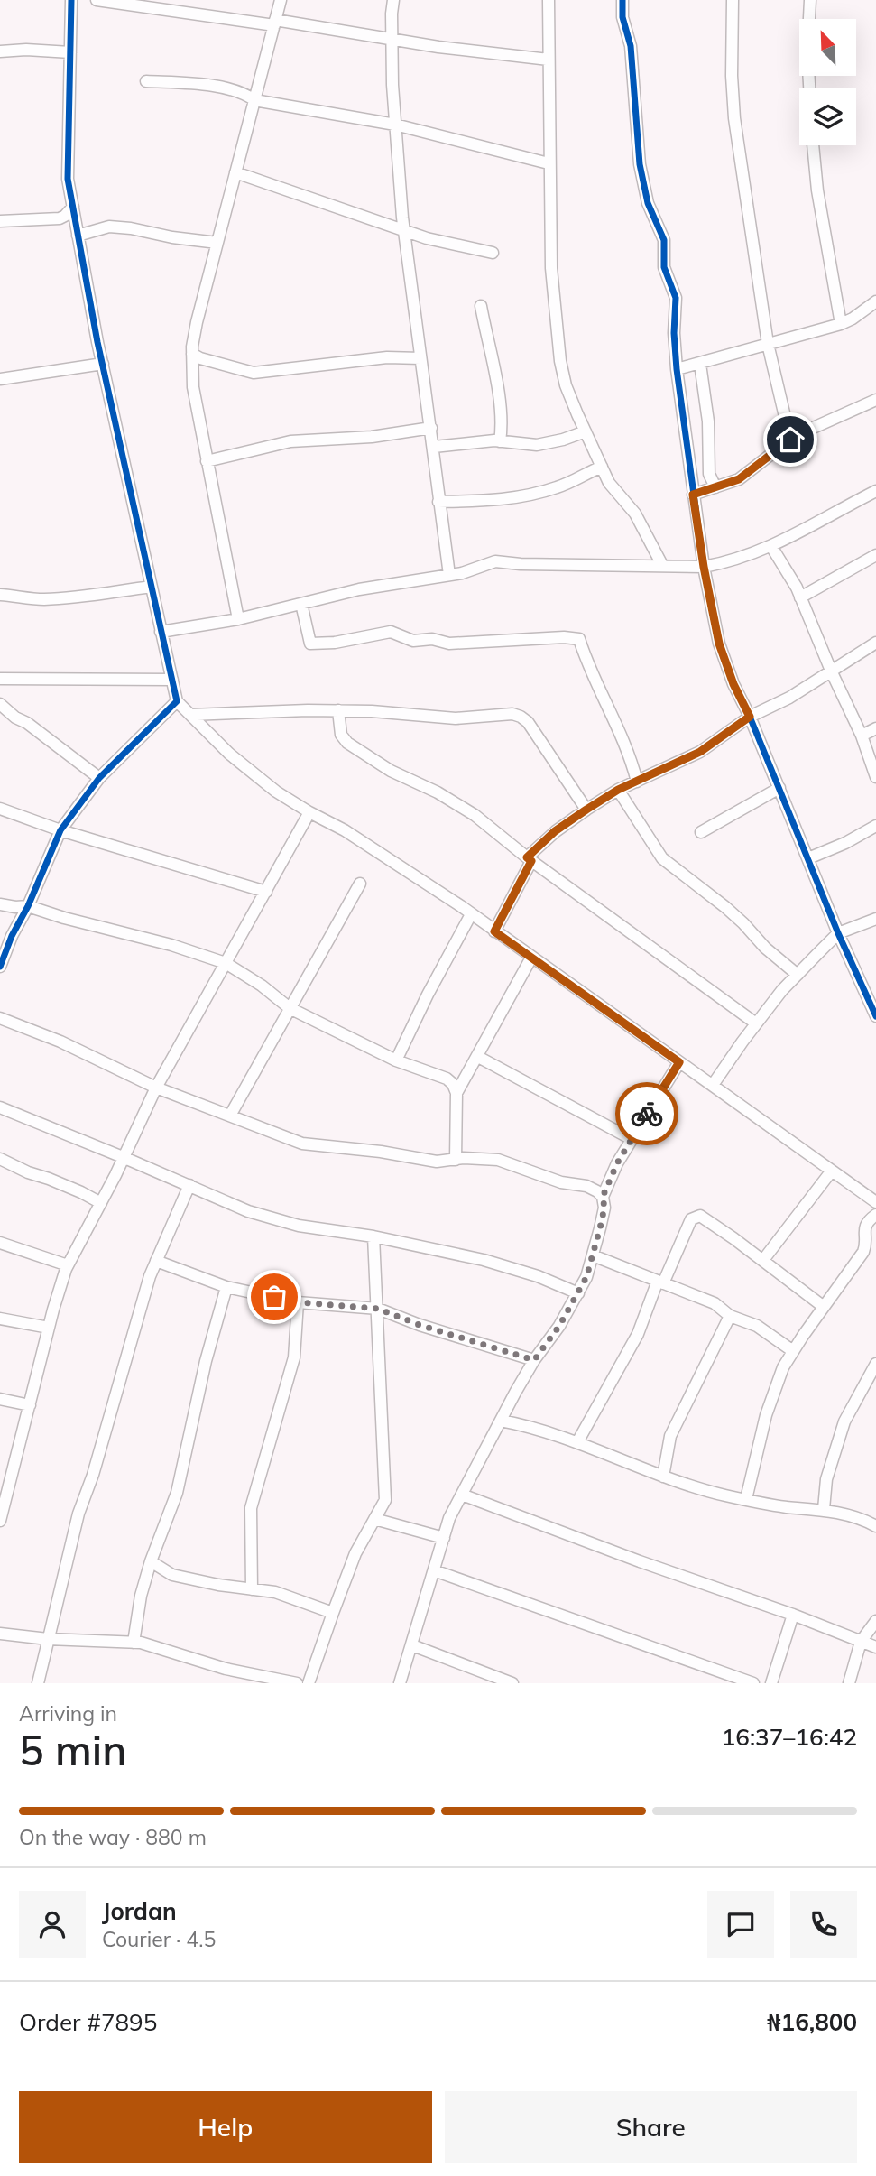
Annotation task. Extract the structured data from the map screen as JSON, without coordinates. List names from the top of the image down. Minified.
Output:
{"north":"top left","page":{"heading":["5 min","Arriving in","16:37–16:42"],"panel":["Jordan","Courier · 4.5","Order #7895","₦16,800"],"bar":"On the way · 880 m","buttons":["Help","Share"]}}
